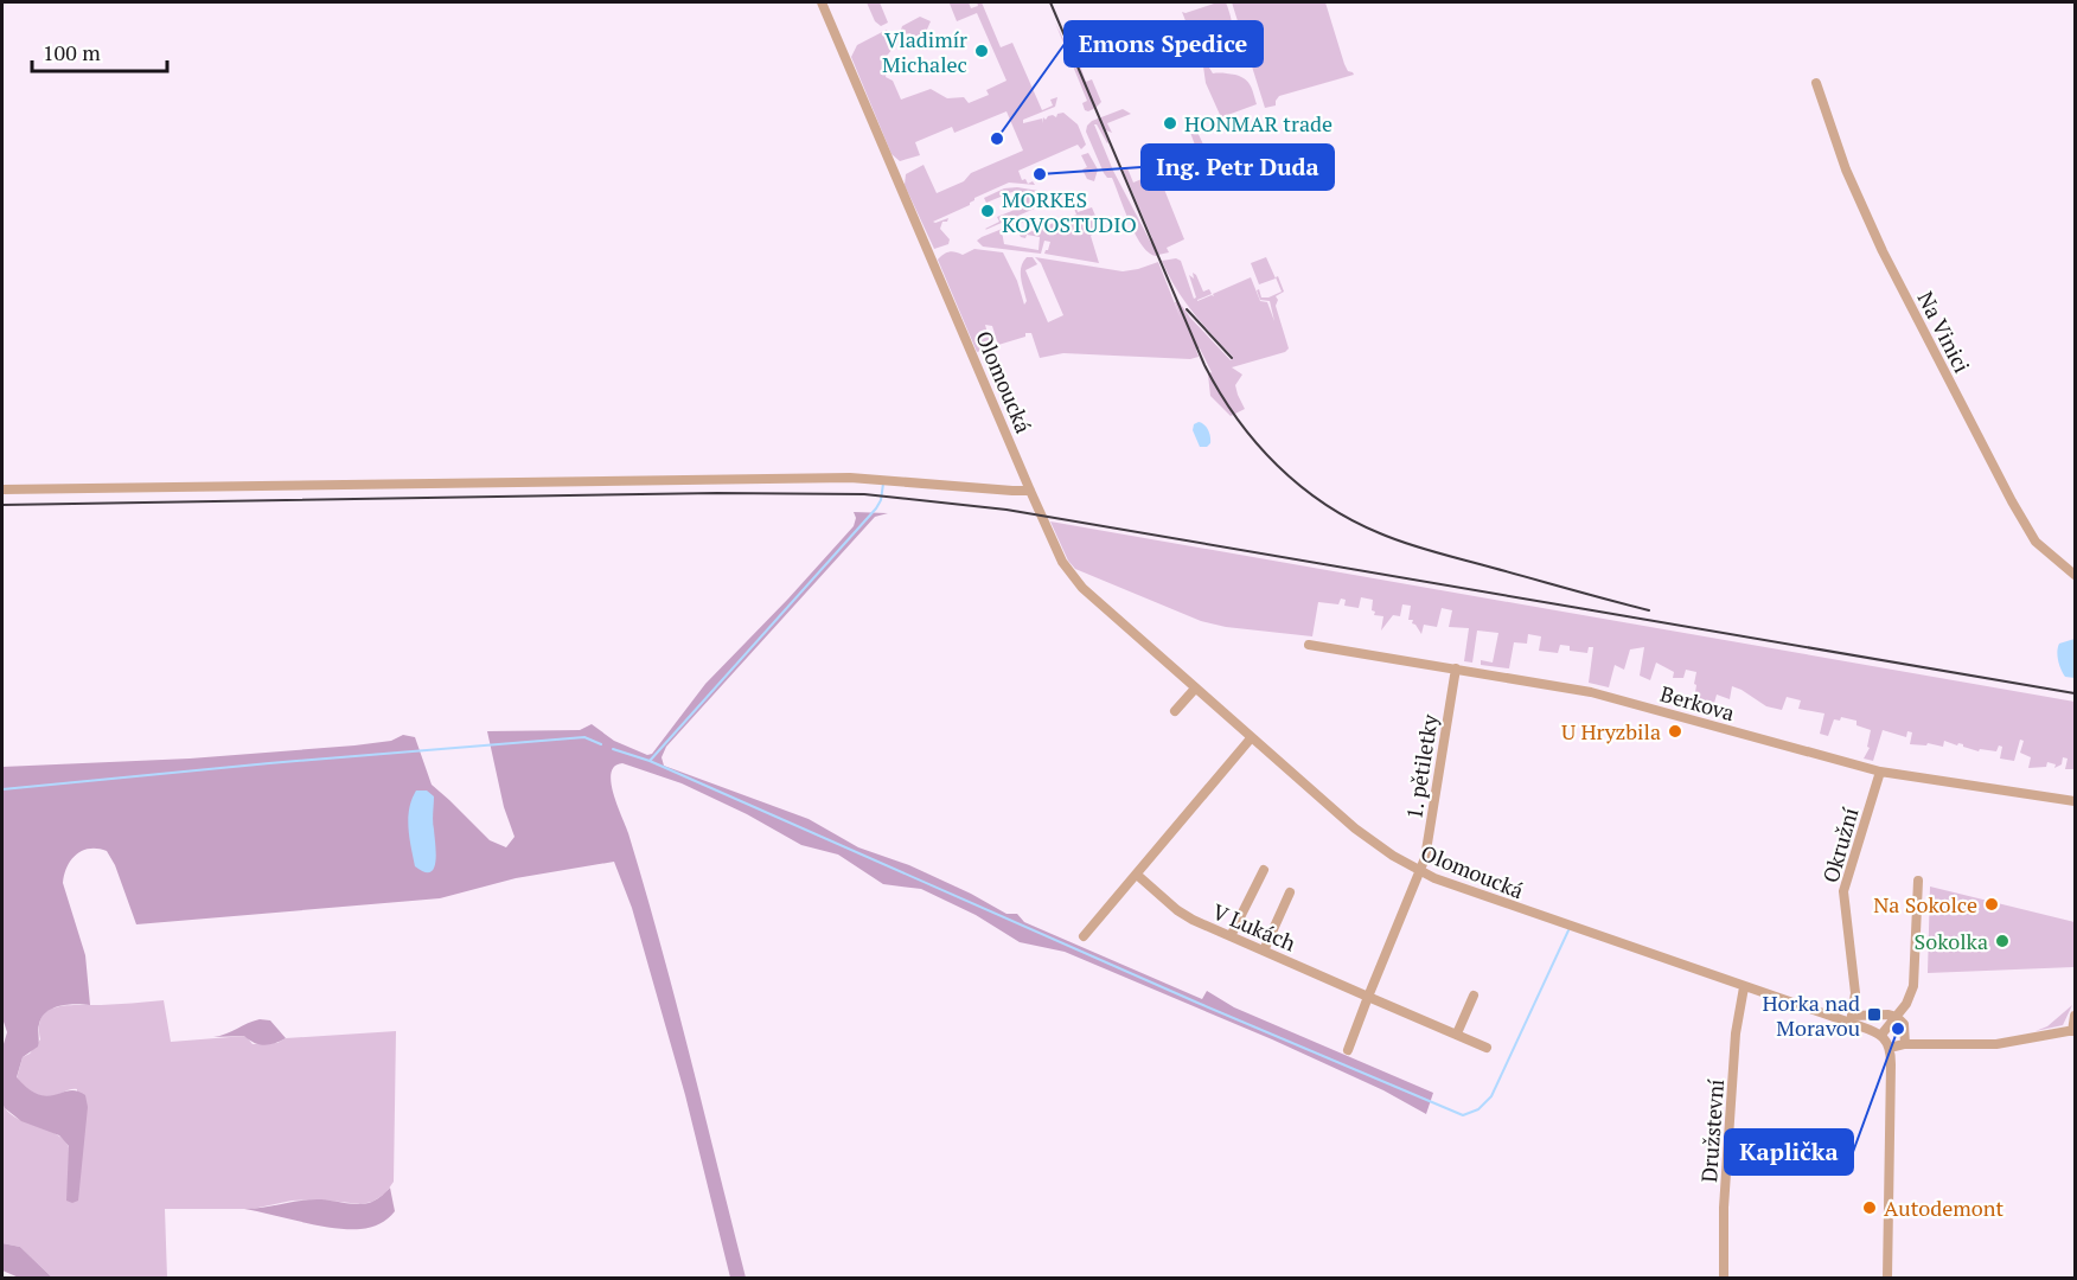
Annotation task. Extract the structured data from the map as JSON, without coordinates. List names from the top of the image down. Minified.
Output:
{"streets":{"street":["Na Vinici","Olomoucká","Berkova","1. pětiletky","Okružní","V Lukách","Družstevní"]},"crossings":[["Olomoucká","1. pětiletky"],["Olomoucká","Okružní"],["Olomoucká","Družstevní"],["Berkova","1. pětiletky"],["Berkova","Okružní"]],"places":{"other":["Vladimír Michalec","HONMAR trade","Emons Spedice","Ing. Petr Duda","MORKES KOVOSTUDIO","U Hryzbila","Na Sokolce","Sokolka","Kaplička","Autodemont"],"transit":["Horka nad Moravou"]},"scale_bar":"100 m"}
